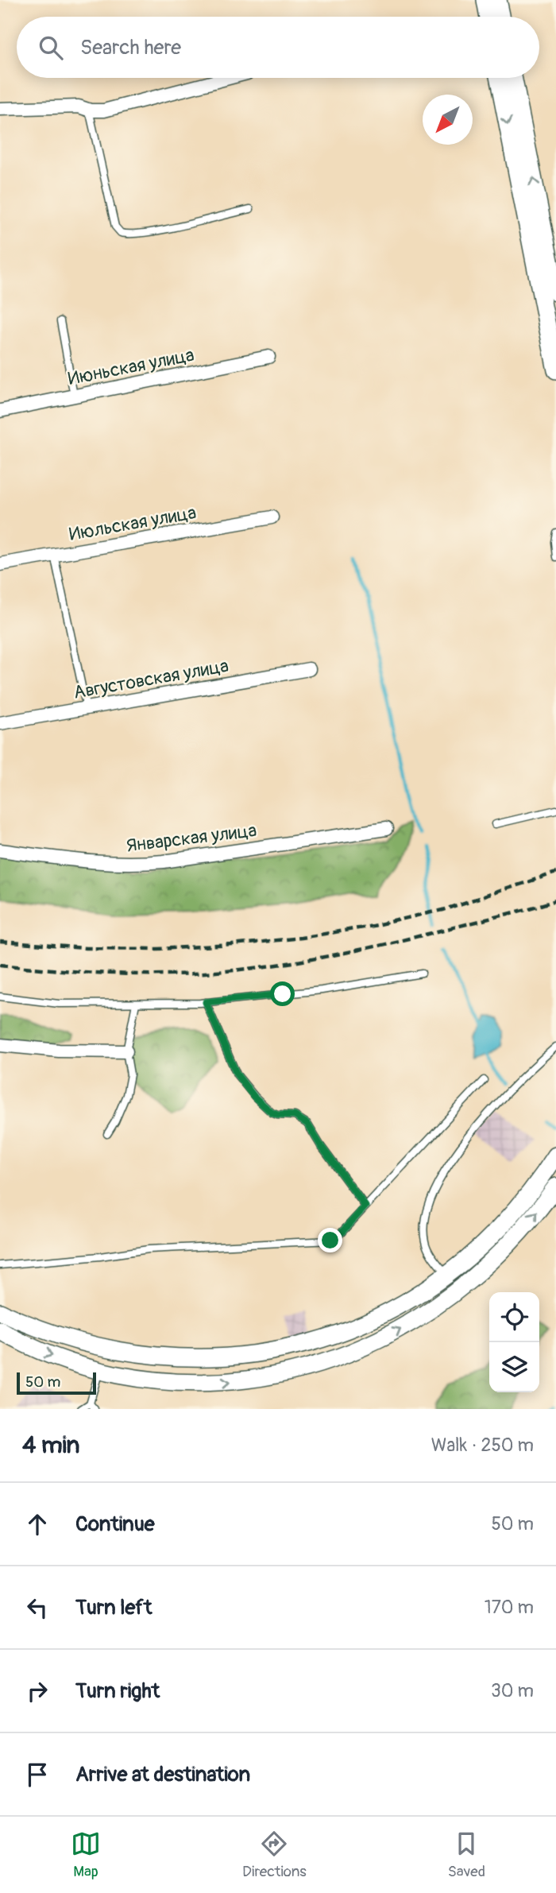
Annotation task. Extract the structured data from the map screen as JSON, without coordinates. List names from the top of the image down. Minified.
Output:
{"streets":{"street":["Июньская улица","Июльская улица","Августовская улица","Январская улица"]},"scale_bar":"50 m","north":"bottom left","page":{"search":"Search here","scale":"50 m","heading":["4 min","Walk · 250 m"],"list":[["Continue","50 m"],["Turn left","170 m"],["Turn right","30 m"],"Arrive at destination"],"nav":["Map","Directions","Saved"]}}
